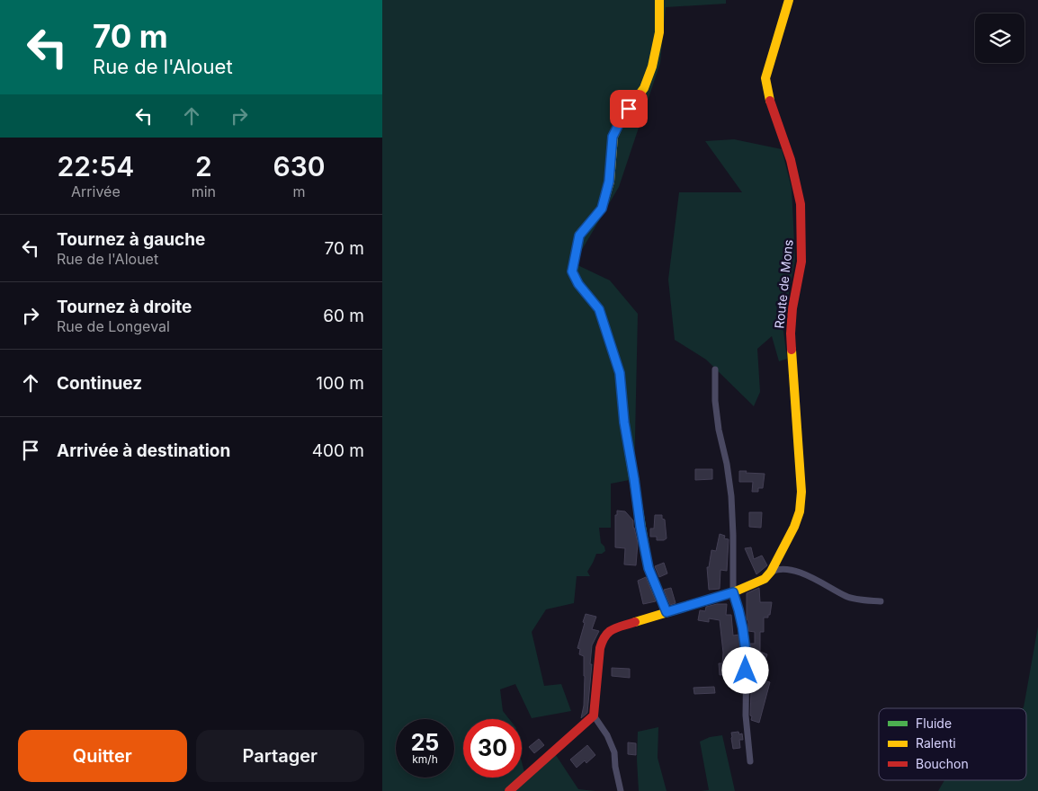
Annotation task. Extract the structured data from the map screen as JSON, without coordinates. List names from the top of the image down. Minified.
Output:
{"streets":{"street":["Route de Mons"]},"legend":["Fluide","Ralenti","Bouchon"],"page":{"turn":["70 m","Rue de l'Alouet"],"eta":["22:54","Arrivée","2","min","630","m"],"list":[{"name":"Tournez à gauche","note":"Rue de l'Alouet","value":"70 m"},{"name":"Tournez à droite","note":"Rue de Longeval","value":"60 m"},{"name":"Continuez","value":"100 m"},{"name":"Arrivée à destination","value":"400 m"}],"speed":"25 km/h","limit":"30","buttons":["Quitter","Partager"]}}
